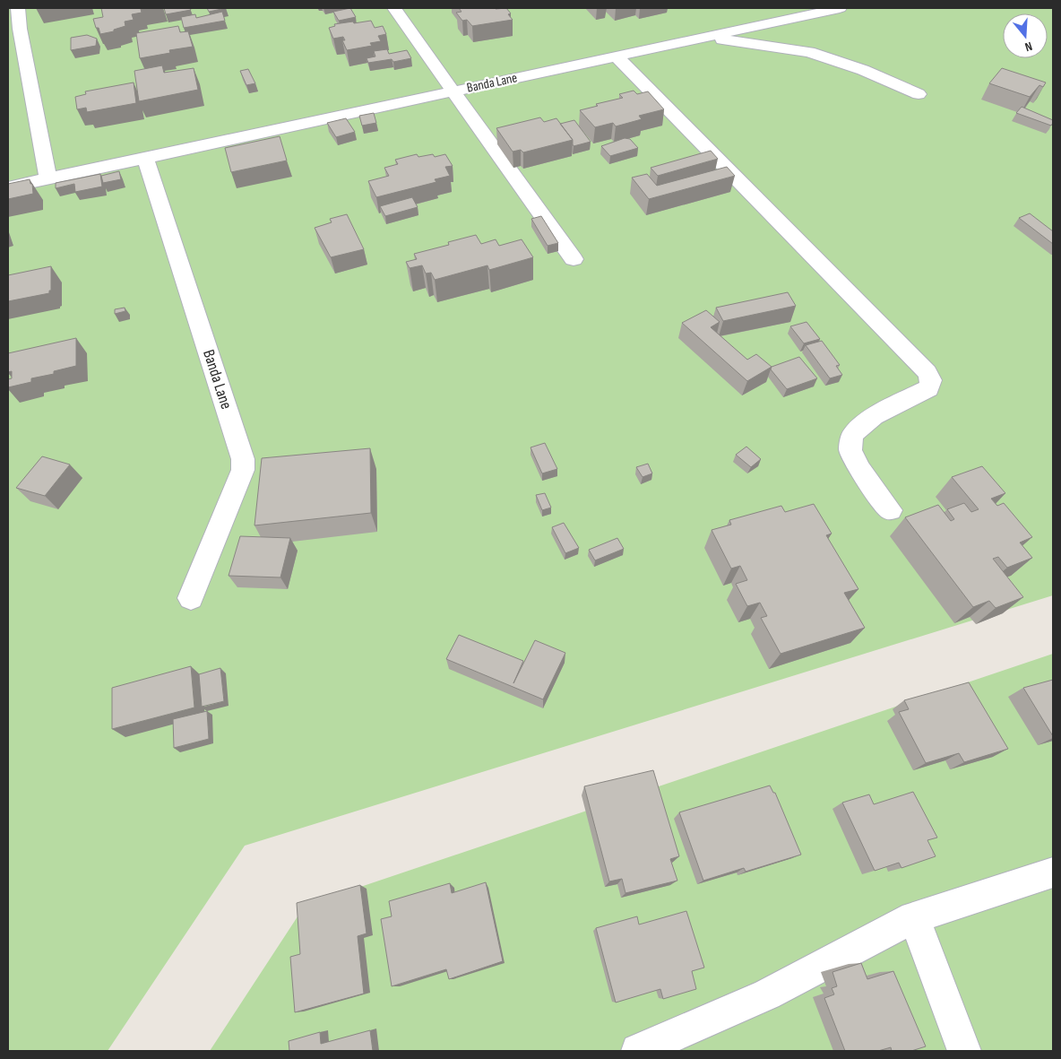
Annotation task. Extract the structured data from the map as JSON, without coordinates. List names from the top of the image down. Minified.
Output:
{"streets":{"street":["Banda Lane"]},"north":"bottom"}
